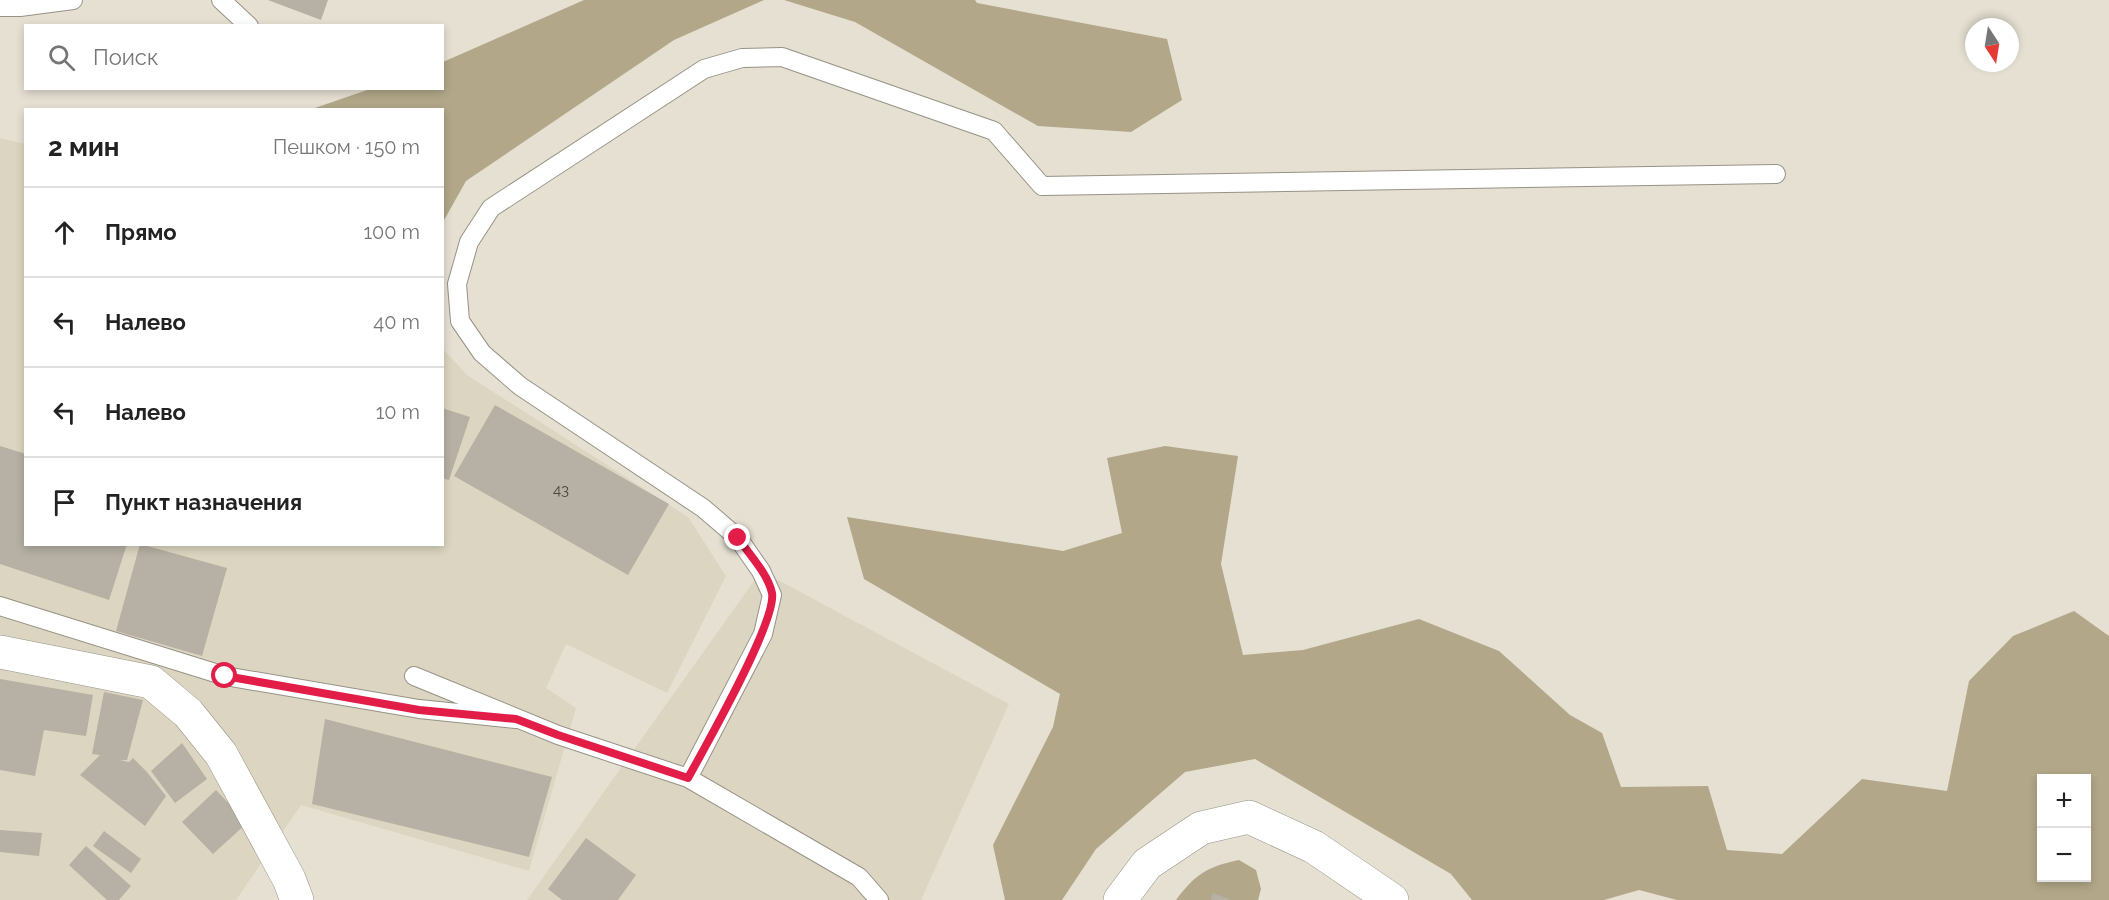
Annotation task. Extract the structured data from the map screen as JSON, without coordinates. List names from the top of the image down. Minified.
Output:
{"house_numbers":["43"],"north":"bottom","page":{"search":"Поиск","heading":["2 мин","Пешком · 150 m"],"list":[["Прямо","100 m"],["Налево","40 m"],["Налево","10 m"],"Пункт назначения"],"map_buttons":["+","−"]}}
